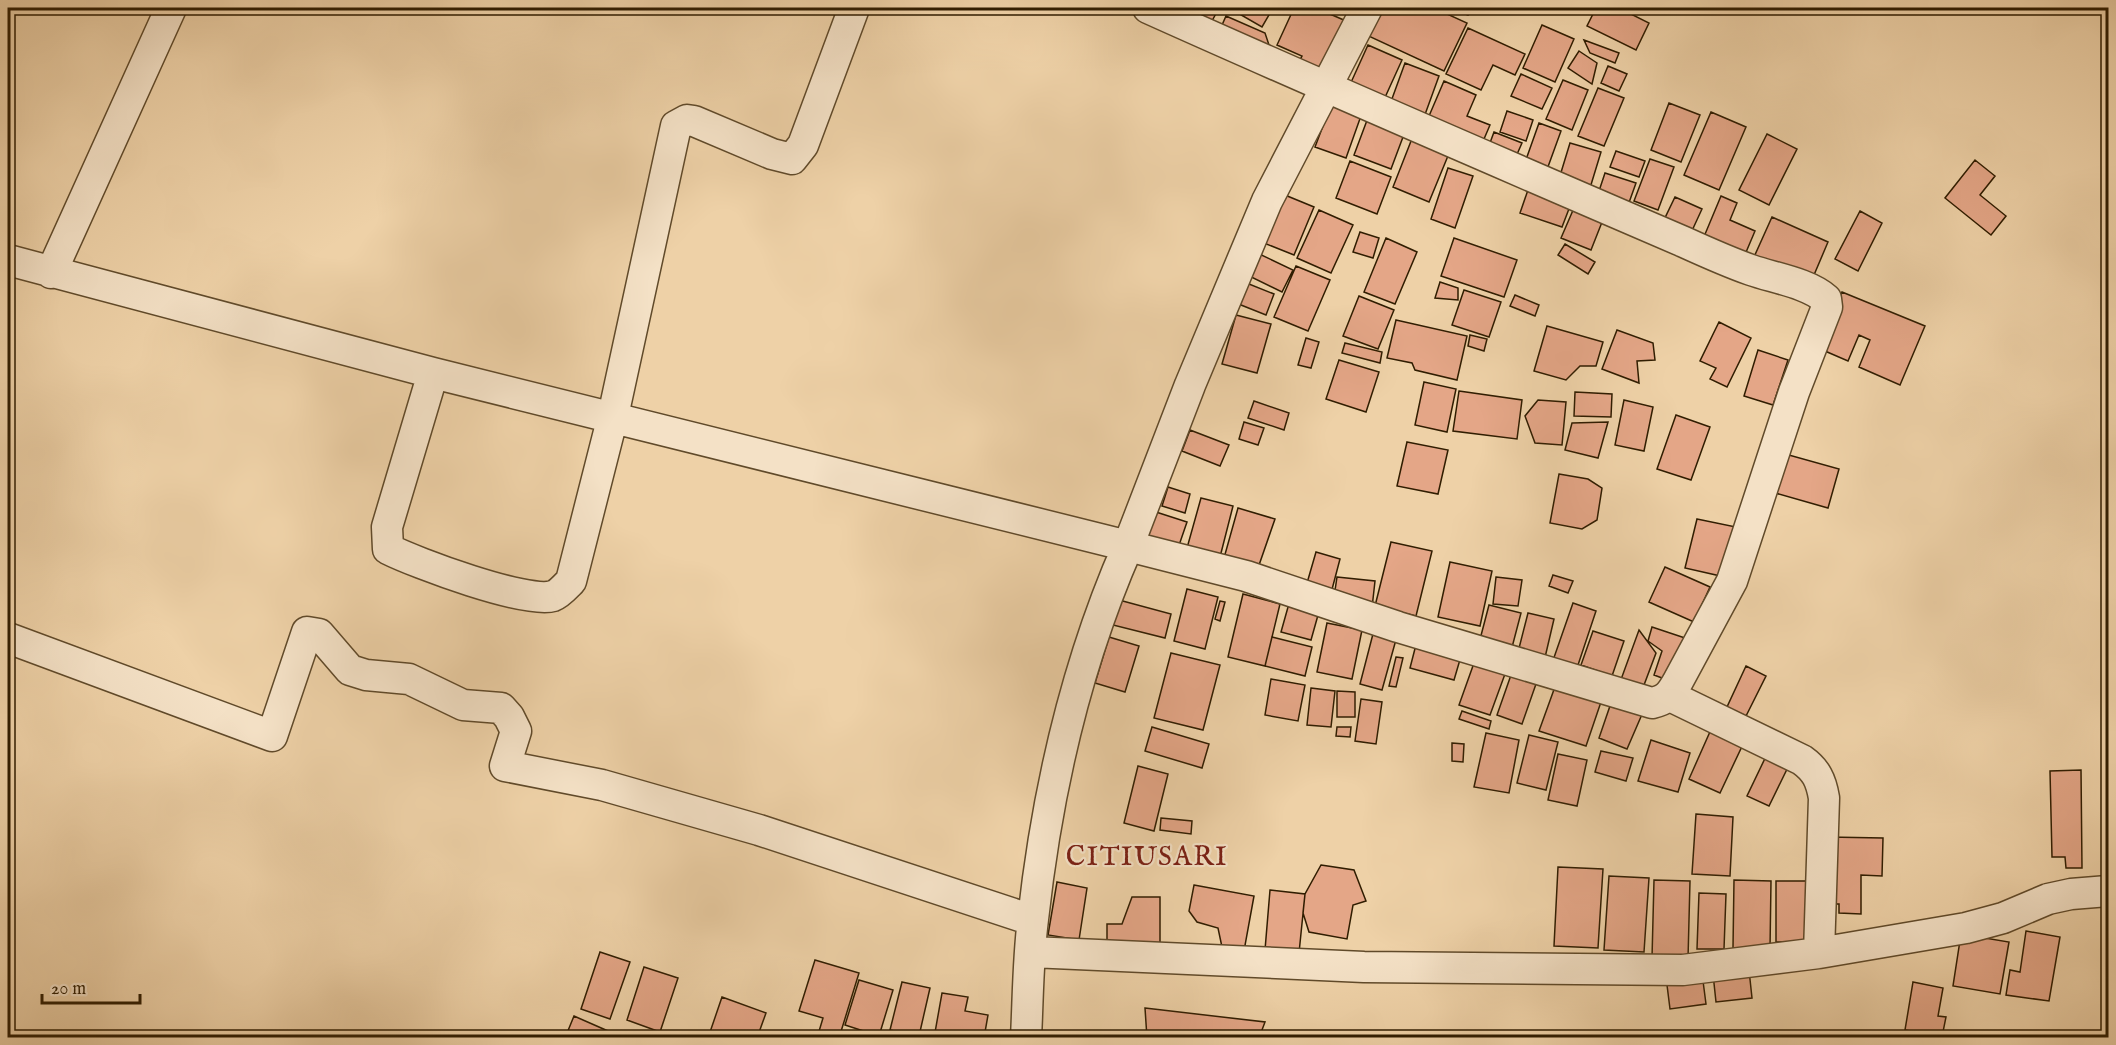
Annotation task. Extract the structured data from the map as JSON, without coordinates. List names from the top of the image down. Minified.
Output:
{"districts":["CITIUSARI"],"scale_bar":"20 m"}
